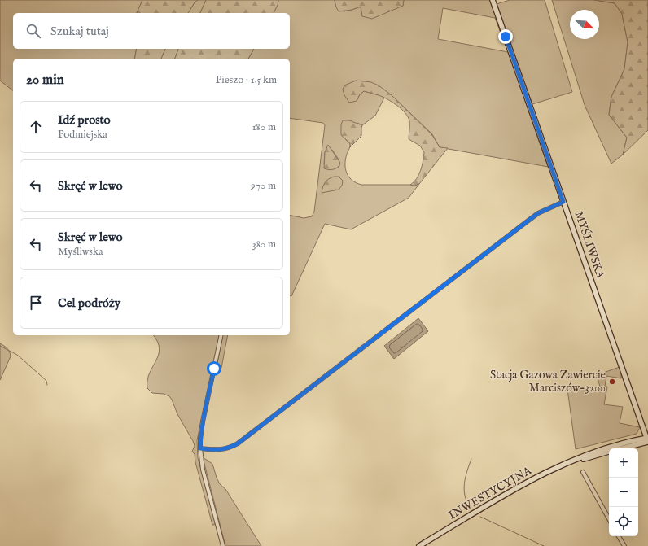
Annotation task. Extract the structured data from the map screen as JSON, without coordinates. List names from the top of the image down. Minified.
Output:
{"streets":{"street":["MYŚLIWSKA","INWESTYCYJNA"]},"crossings":[["MYŚLIWSKA","INWESTYCYJNA"]],"places":["Stacja Gazowa Zawiercie Marciszów-3200"],"north":"bottom right","page":{"search":"Szukaj tutaj","heading":["20 min","Pieszo · 1.5 km"],"list":[["Idź prosto","Podmiejska","180 m"],["Skręć w lewo","970 m"],["Skręć w lewo","Myśliwska","380 m"],"Cel podróży"],"map_buttons":["+","−"]}}
